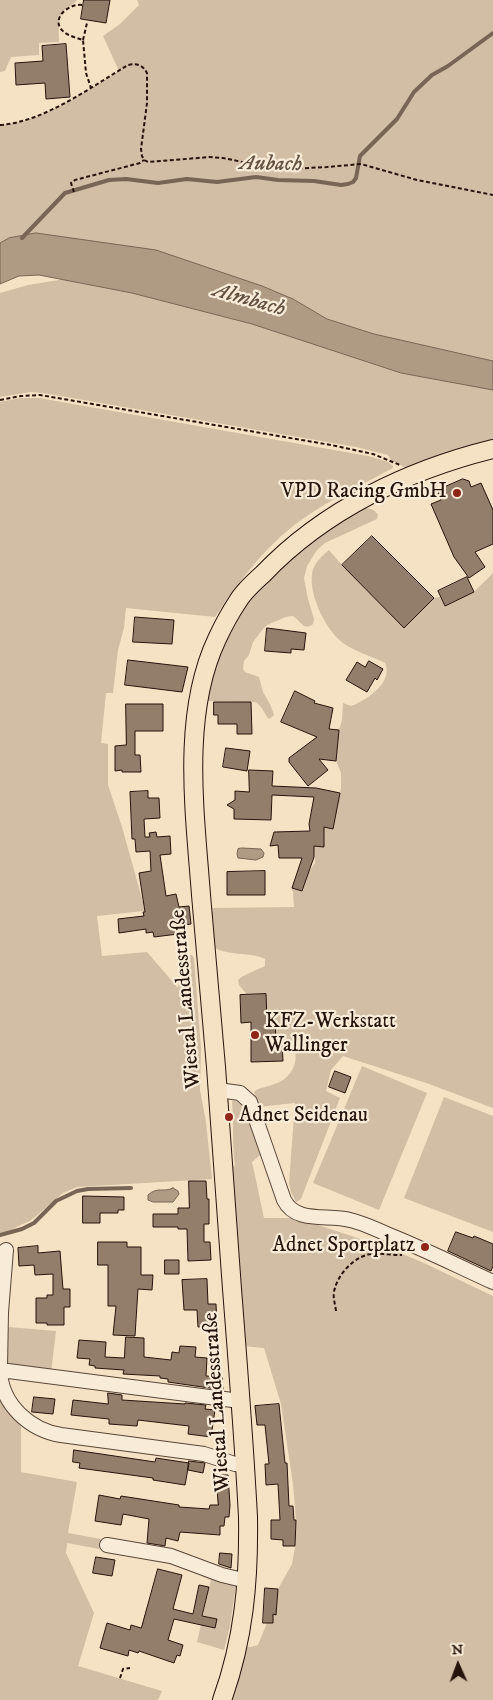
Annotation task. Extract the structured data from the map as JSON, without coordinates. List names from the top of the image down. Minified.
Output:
{"streets":{"main road":["Wiestal Landesstraße"]},"water":["Aubach","Almbach"],"places":["VPD Racing GmbH","KFZ-Werkstatt Wallinger","Adnet Seidenau","Adnet Sportplatz"],"north":"top"}
